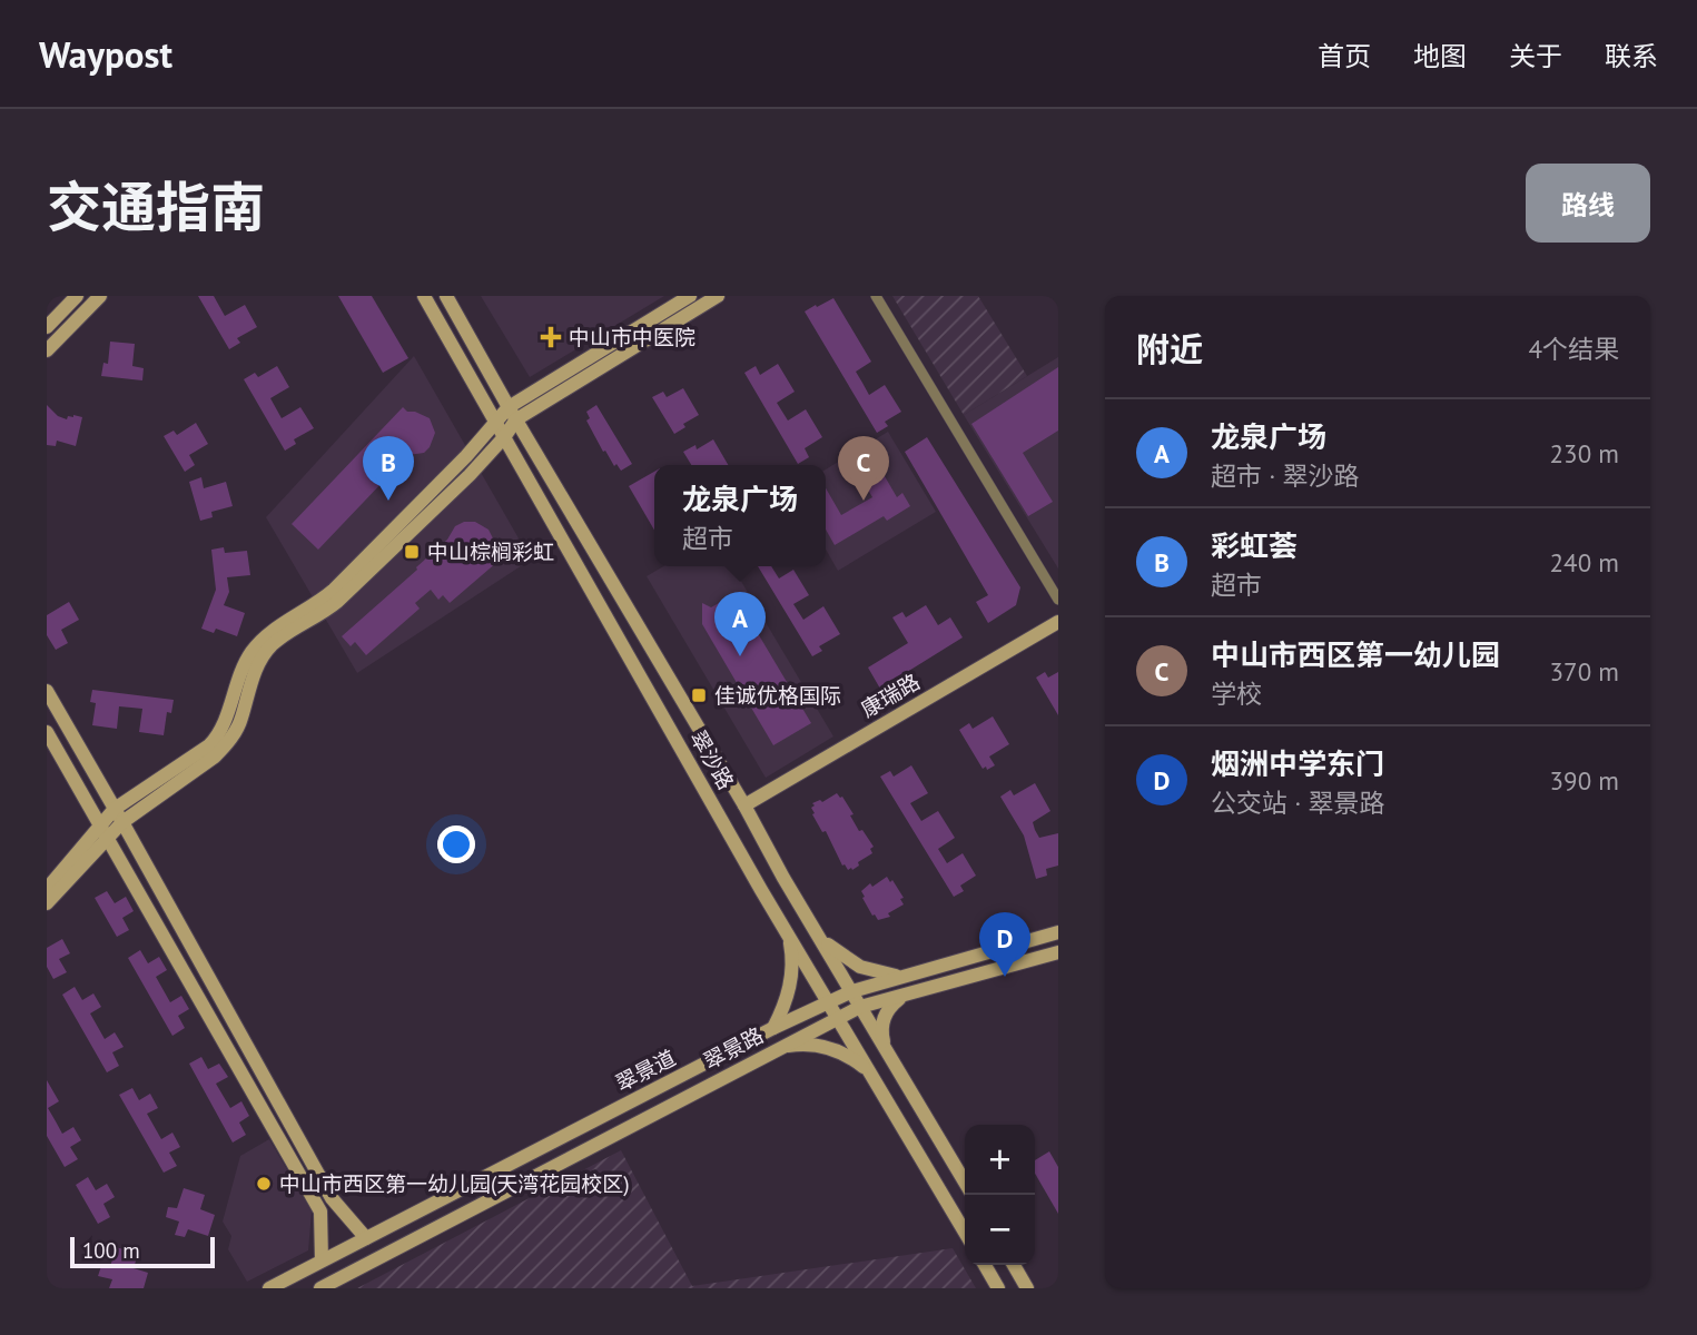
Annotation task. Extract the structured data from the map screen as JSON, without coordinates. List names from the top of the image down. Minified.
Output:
{"streets":{"main road":["康瑞路","翠沙路","翠景路","翠景道"]},"crossings":[["康瑞路","翠沙路"],["翠沙路","翠景路"],["翠沙路","翠景道"]],"places":{"health":["中山市中医院"],"transit":["中山棕榈彩虹","佳诚优格国际"],"other":["中山市西区第一幼儿园(天湾花园校区)"]},"scale_bar":"100 m","page":{"header":"Waypost","nav":["首页","地图","关于","联系"],"title":"交通指南","buttons":"路线","heading":["附近","4个结果"],"list":[{"mark":"A","name":"龙泉广场","note":"超市 · 翠沙路","value":"230 m"},{"mark":"B","name":"彩虹荟","note":"超市","value":"240 m"},{"mark":"C","name":"中山市西区第一幼儿园","note":"学校","value":"370 m"},{"mark":"D","name":"烟洲中学东门","note":"公交站 · 翠景路","value":"390 m"}],"pins":["B","C","A","D"],"popup":["龙泉广场","超市"],"map_buttons":["+","−"],"scale":"100 m"}}
